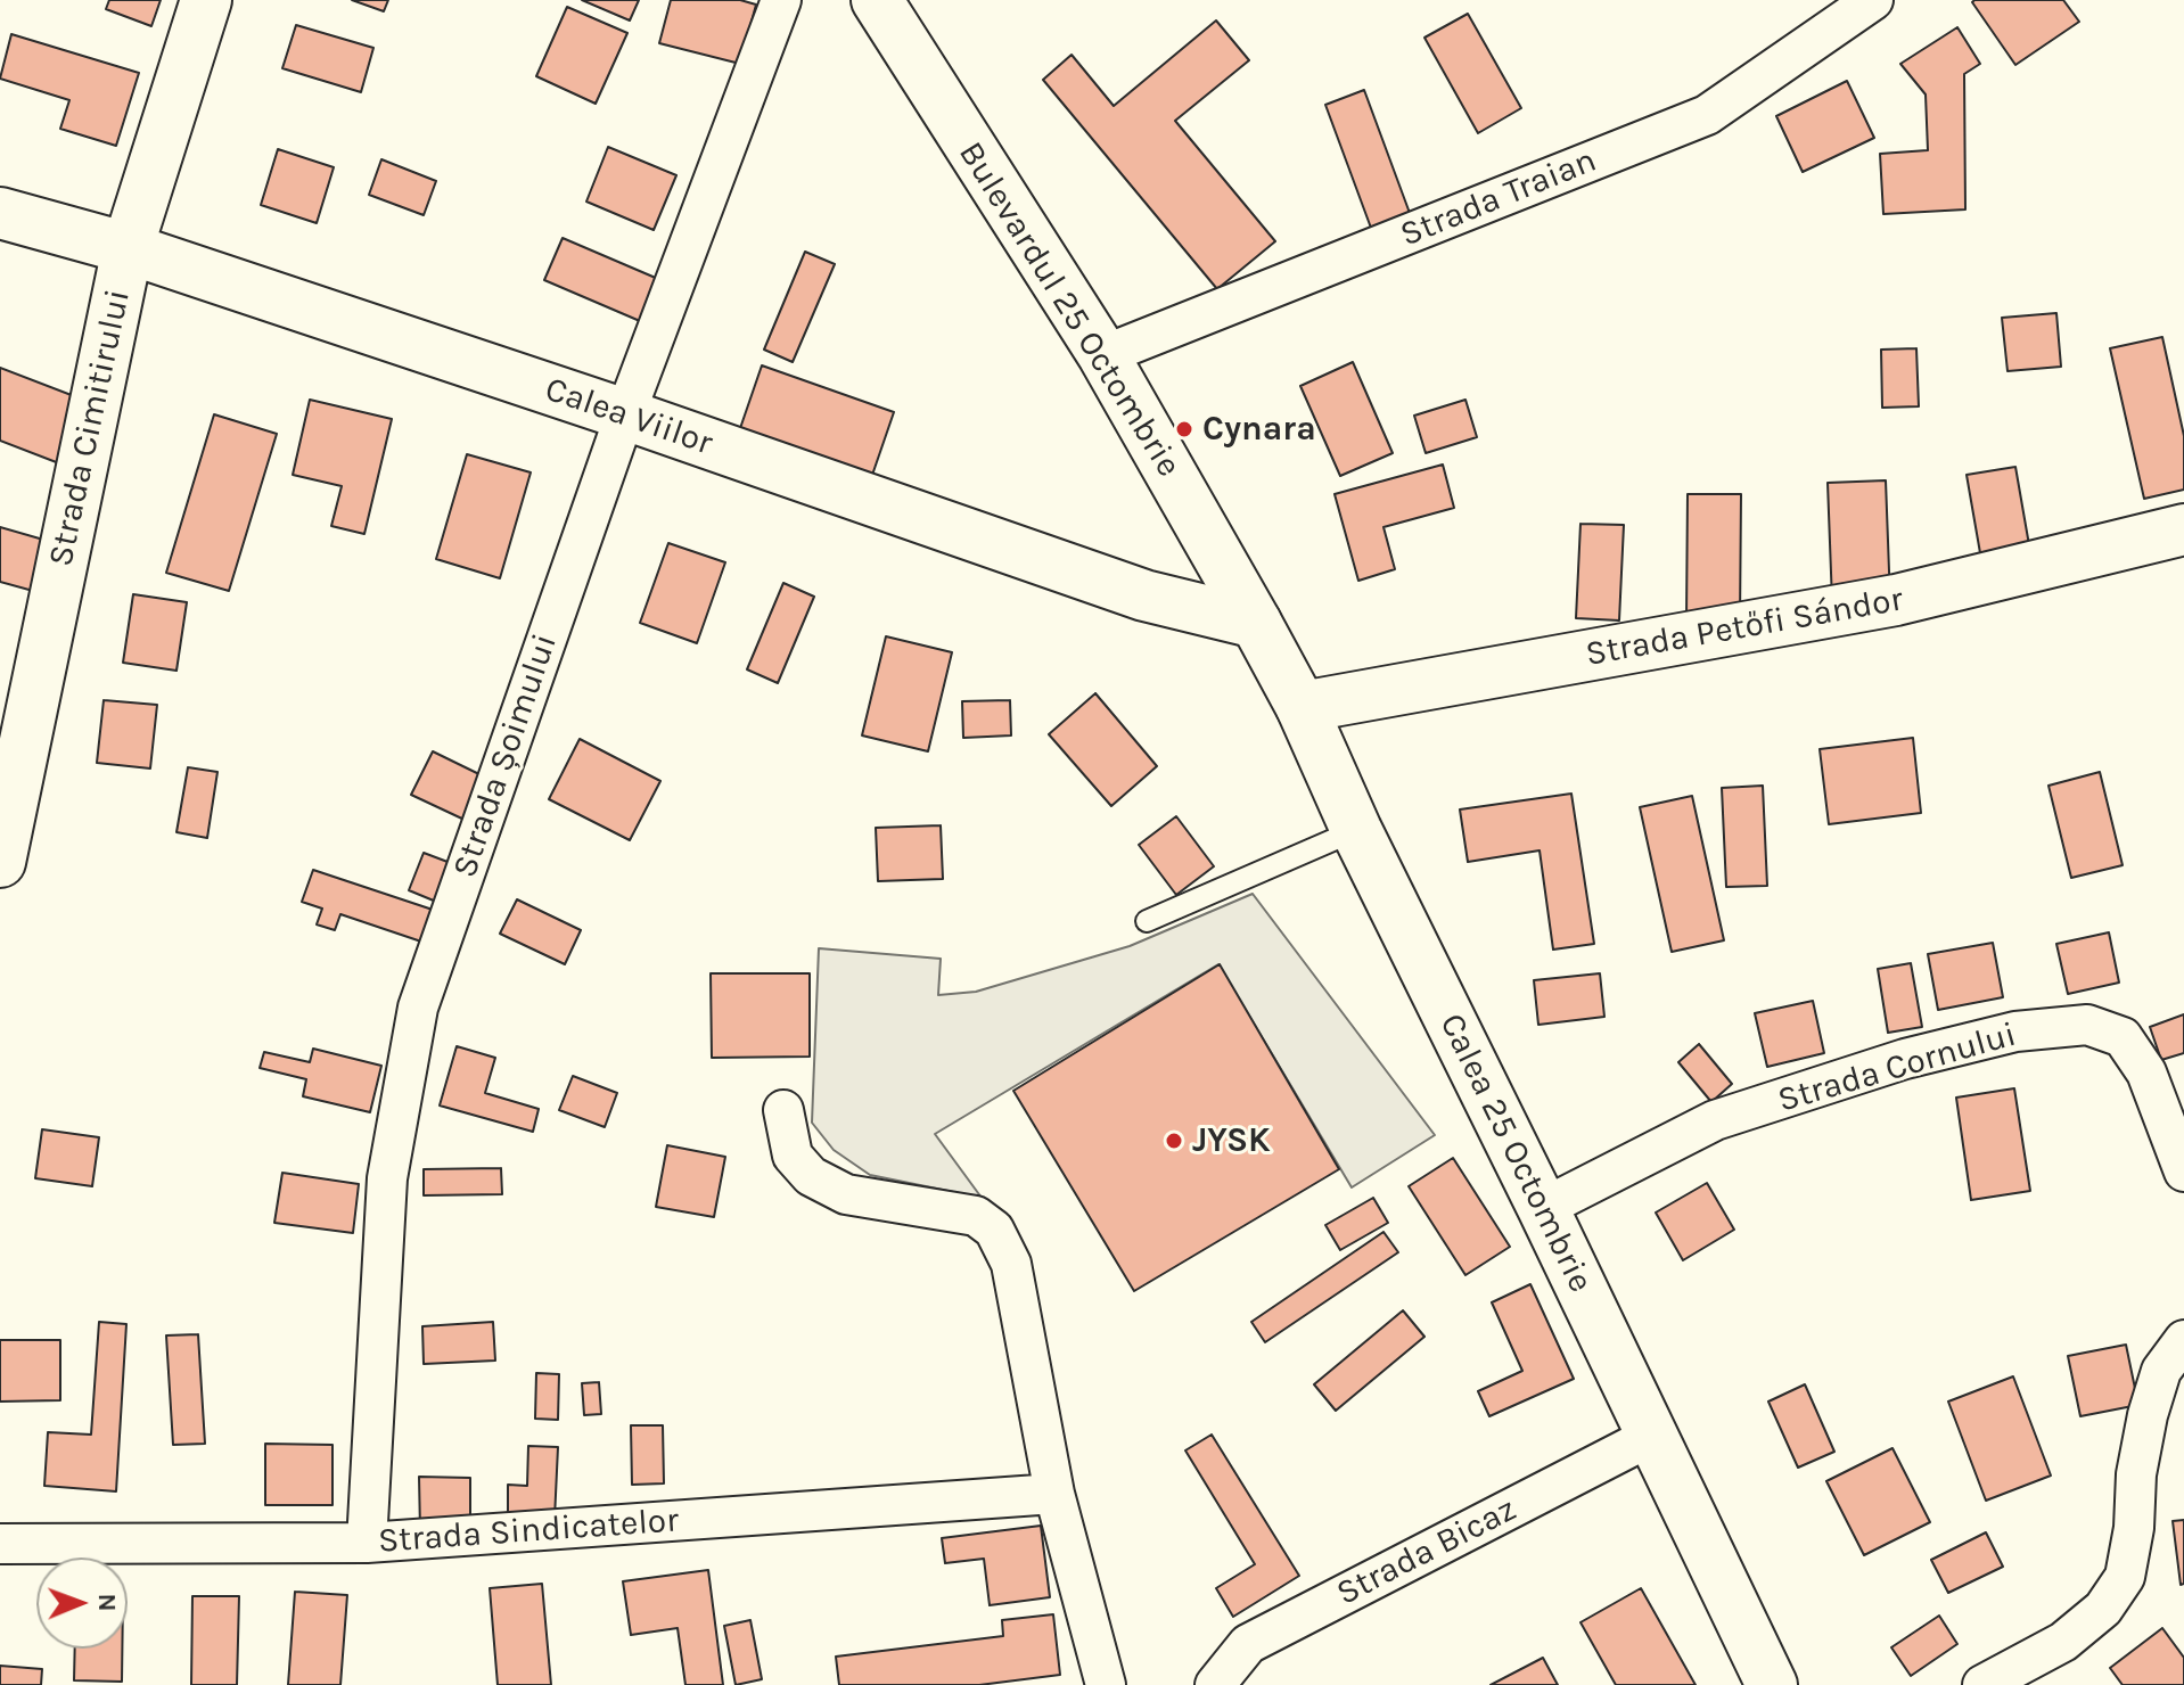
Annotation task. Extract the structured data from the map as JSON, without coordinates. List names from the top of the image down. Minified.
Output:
{"streets":{"main road":["Bulevardul 25 Octombrie","Calea Viilor","Strada Cimitirului","Strada Petőfi Sándor","Calea 25 Octombrie"],"street":["Strada Traian","Strada Șoimului","Strada Cornului","Strada Sindicatelor","Strada Bicaz"]},"crossings":[["Strada Traian","Bulevardul 25 Octombrie"],["Bulevardul 25 Octombrie","Calea Viilor"],["Bulevardul 25 Octombrie","Calea 25 Octombrie"],["Calea Viilor","Strada Cimitirului"],["Calea Viilor","Strada Șoimului"],["Calea Viilor","Calea 25 Octombrie"],["Strada Petőfi Sándor","Calea 25 Octombrie"],["Strada Șoimului","Strada Sindicatelor"],["Strada Cornului","Calea 25 Octombrie"],["Calea 25 Octombrie","Strada Bicaz"]],"places":["Cynara","JYSK"],"north":"right"}
